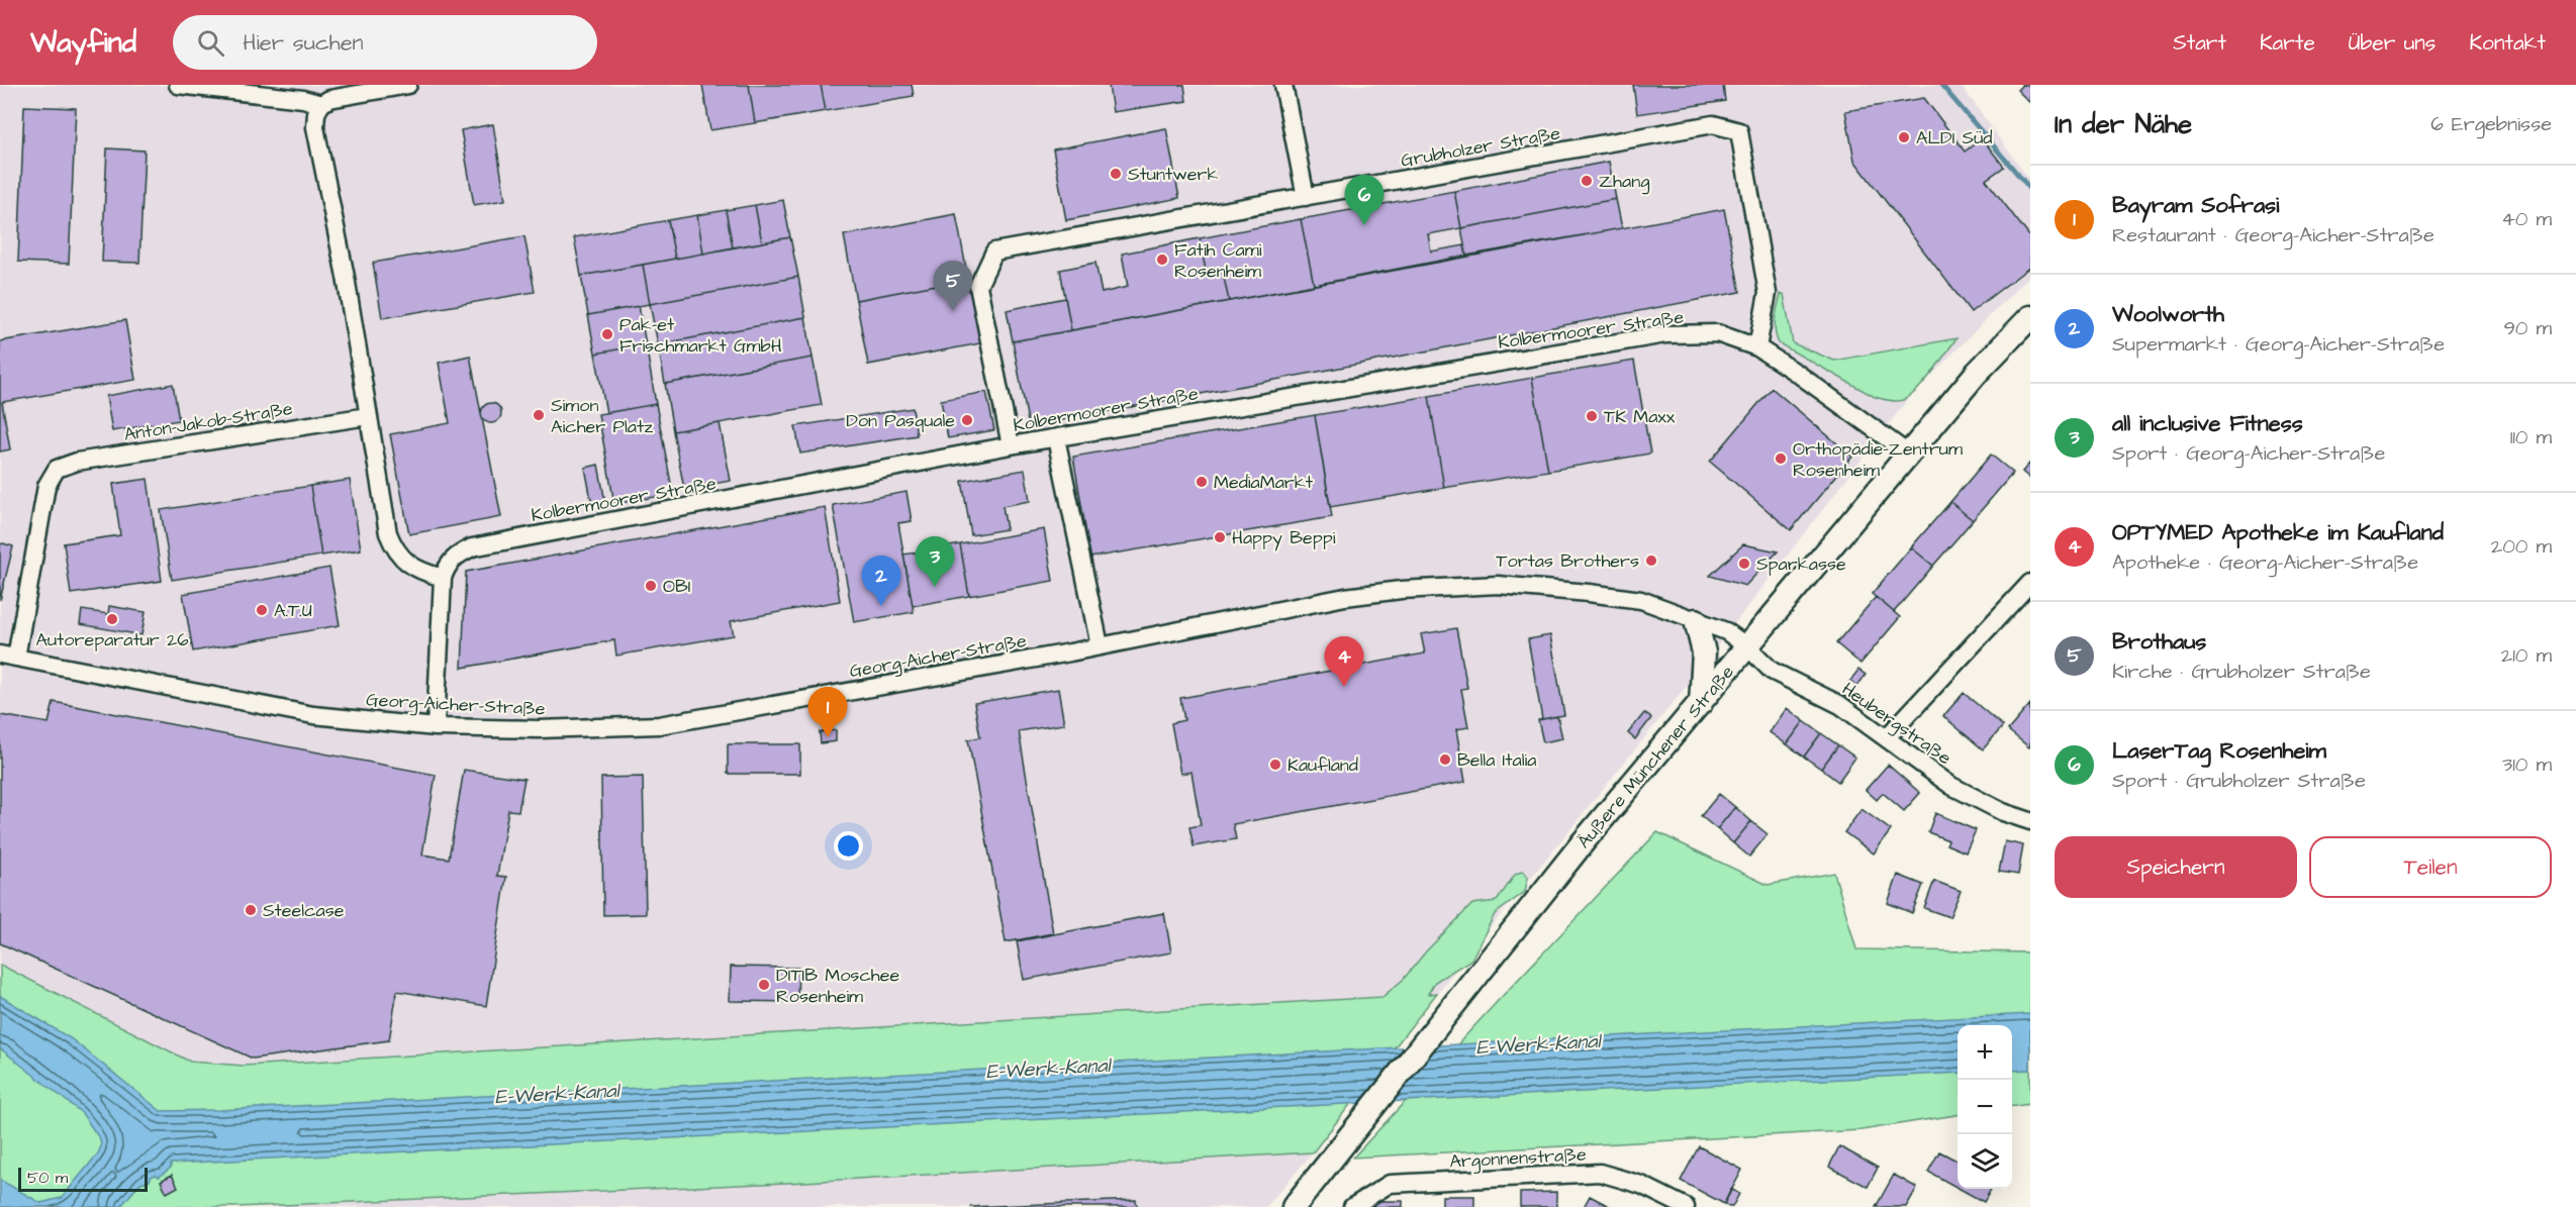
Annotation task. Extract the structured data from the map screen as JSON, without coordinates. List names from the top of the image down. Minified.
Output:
{"streets":{"main road":["Äußere Münchener Straße"],"street":["Grubholzer Straße","Kolbermoorer Straße","Anton-Jakob-Straße","Georg-Aicher-Straße","Heubergstraße","Argonnenstraße"]},"crossings":[["Grubholzer Straße","Kolbermoorer Straße"],["Kolbermoorer Straße","Äußere Münchener Straße"],["Anton-Jakob-Straße","Georg-Aicher-Straße"],["Georg-Aicher-Straße","Heubergstraße"],["Georg-Aicher-Straße","Äußere Münchener Straße"],["Heubergstraße","Äußere Münchener Straße"]],"water":["E-Werk-Kanal"],"places":["ALDI Süd","Stuntwerk","Zhang","Fatih Cami Rosenheim","Pak-et Frischmarkt GmbH","Simon Aicher Platz","TK Maxx","Don Pasquale","Orthopädie-Zentrum Rosenheim","MediaMarkt","Happy Beppi","Tortas Brothers","Sparkasse","OBI","A.T.U","Autoreparatur 26","Bella Italia","Kaufland","Steelcase","DITIB Moschee Rosenheim"],"scale_bar":"50 m","page":{"header":"Wayfind","search":"Hier suchen","nav":["Start","Karte","Über uns","Kontakt"],"heading":["In der Nähe","6 Ergebnisse"],"list":[{"mark":"1","name":"Bayram Sofrasi","note":"Restaurant · Georg-Aicher-Straße","value":"40 m"},{"mark":"2","name":"Woolworth","note":"Supermarkt · Georg-Aicher-Straße","value":"90 m"},{"mark":"3","name":"all inclusive Fitness","note":"Sport · Georg-Aicher-Straße","value":"110 m"},{"mark":"4","name":"OPTYMED Apotheke im Kaufland","note":"Apotheke · Georg-Aicher-Straße","value":"200 m"},{"mark":"5","name":"Brothaus","note":"Kirche · Grubholzer Straße","value":"210 m"},{"mark":"6","name":"LaserTag Rosenheim","note":"Sport · Grubholzer Straße","value":"310 m"}],"pins":["6","5","3","2","4","1"],"buttons":["Speichern","Teilen"],"map_buttons":["+","−"],"scale":"50 m"}}
